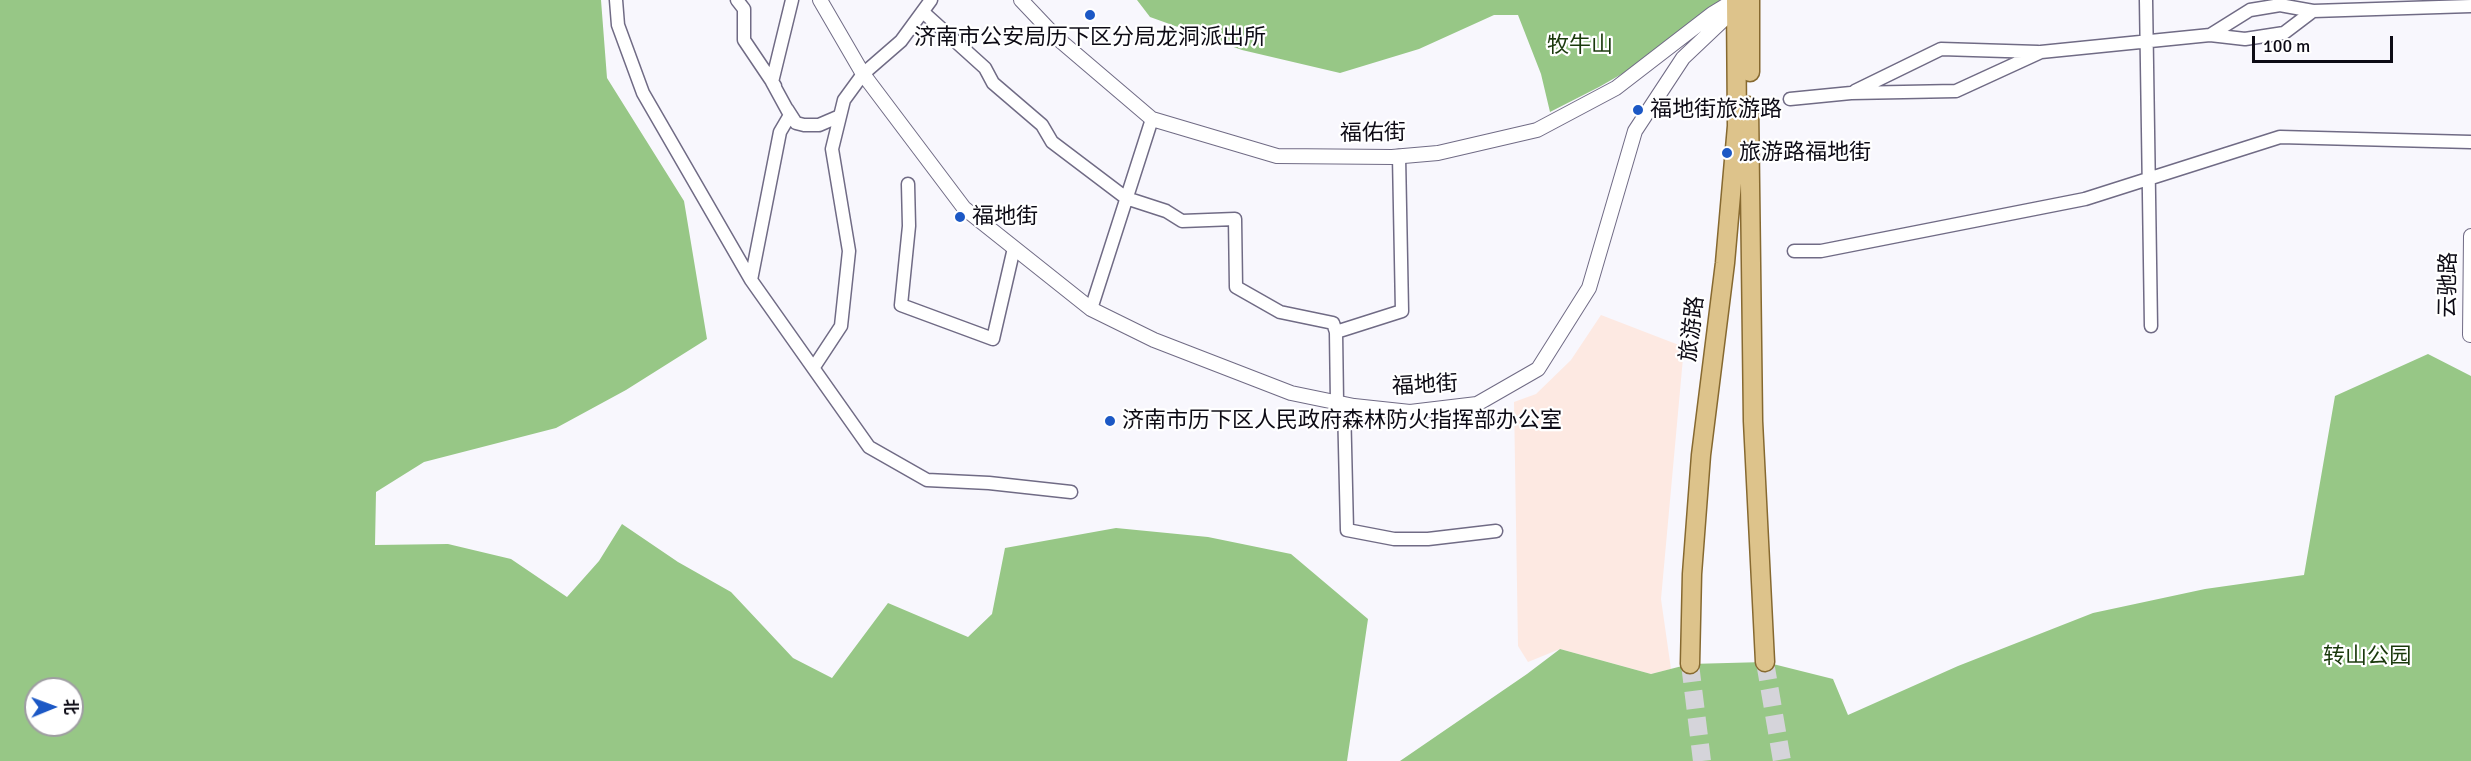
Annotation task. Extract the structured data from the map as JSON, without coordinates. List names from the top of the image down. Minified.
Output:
{"streets":{"main road":["旅游路"],"street":["福佑街","云驰路","福地街"]},"crossings":[["福佑街","旅游路"],["福佑街","福地街"],["旅游路","福地街"]],"parks":["牧牛山","转山公园"],"places":["济南市公安局历下区分局龙洞派出所","福地街旅游路","旅游路福地街","福地街","济南市历下区人民政府森林防火指挥部办公室"],"scale_bar":"100 m","north":"right"}
